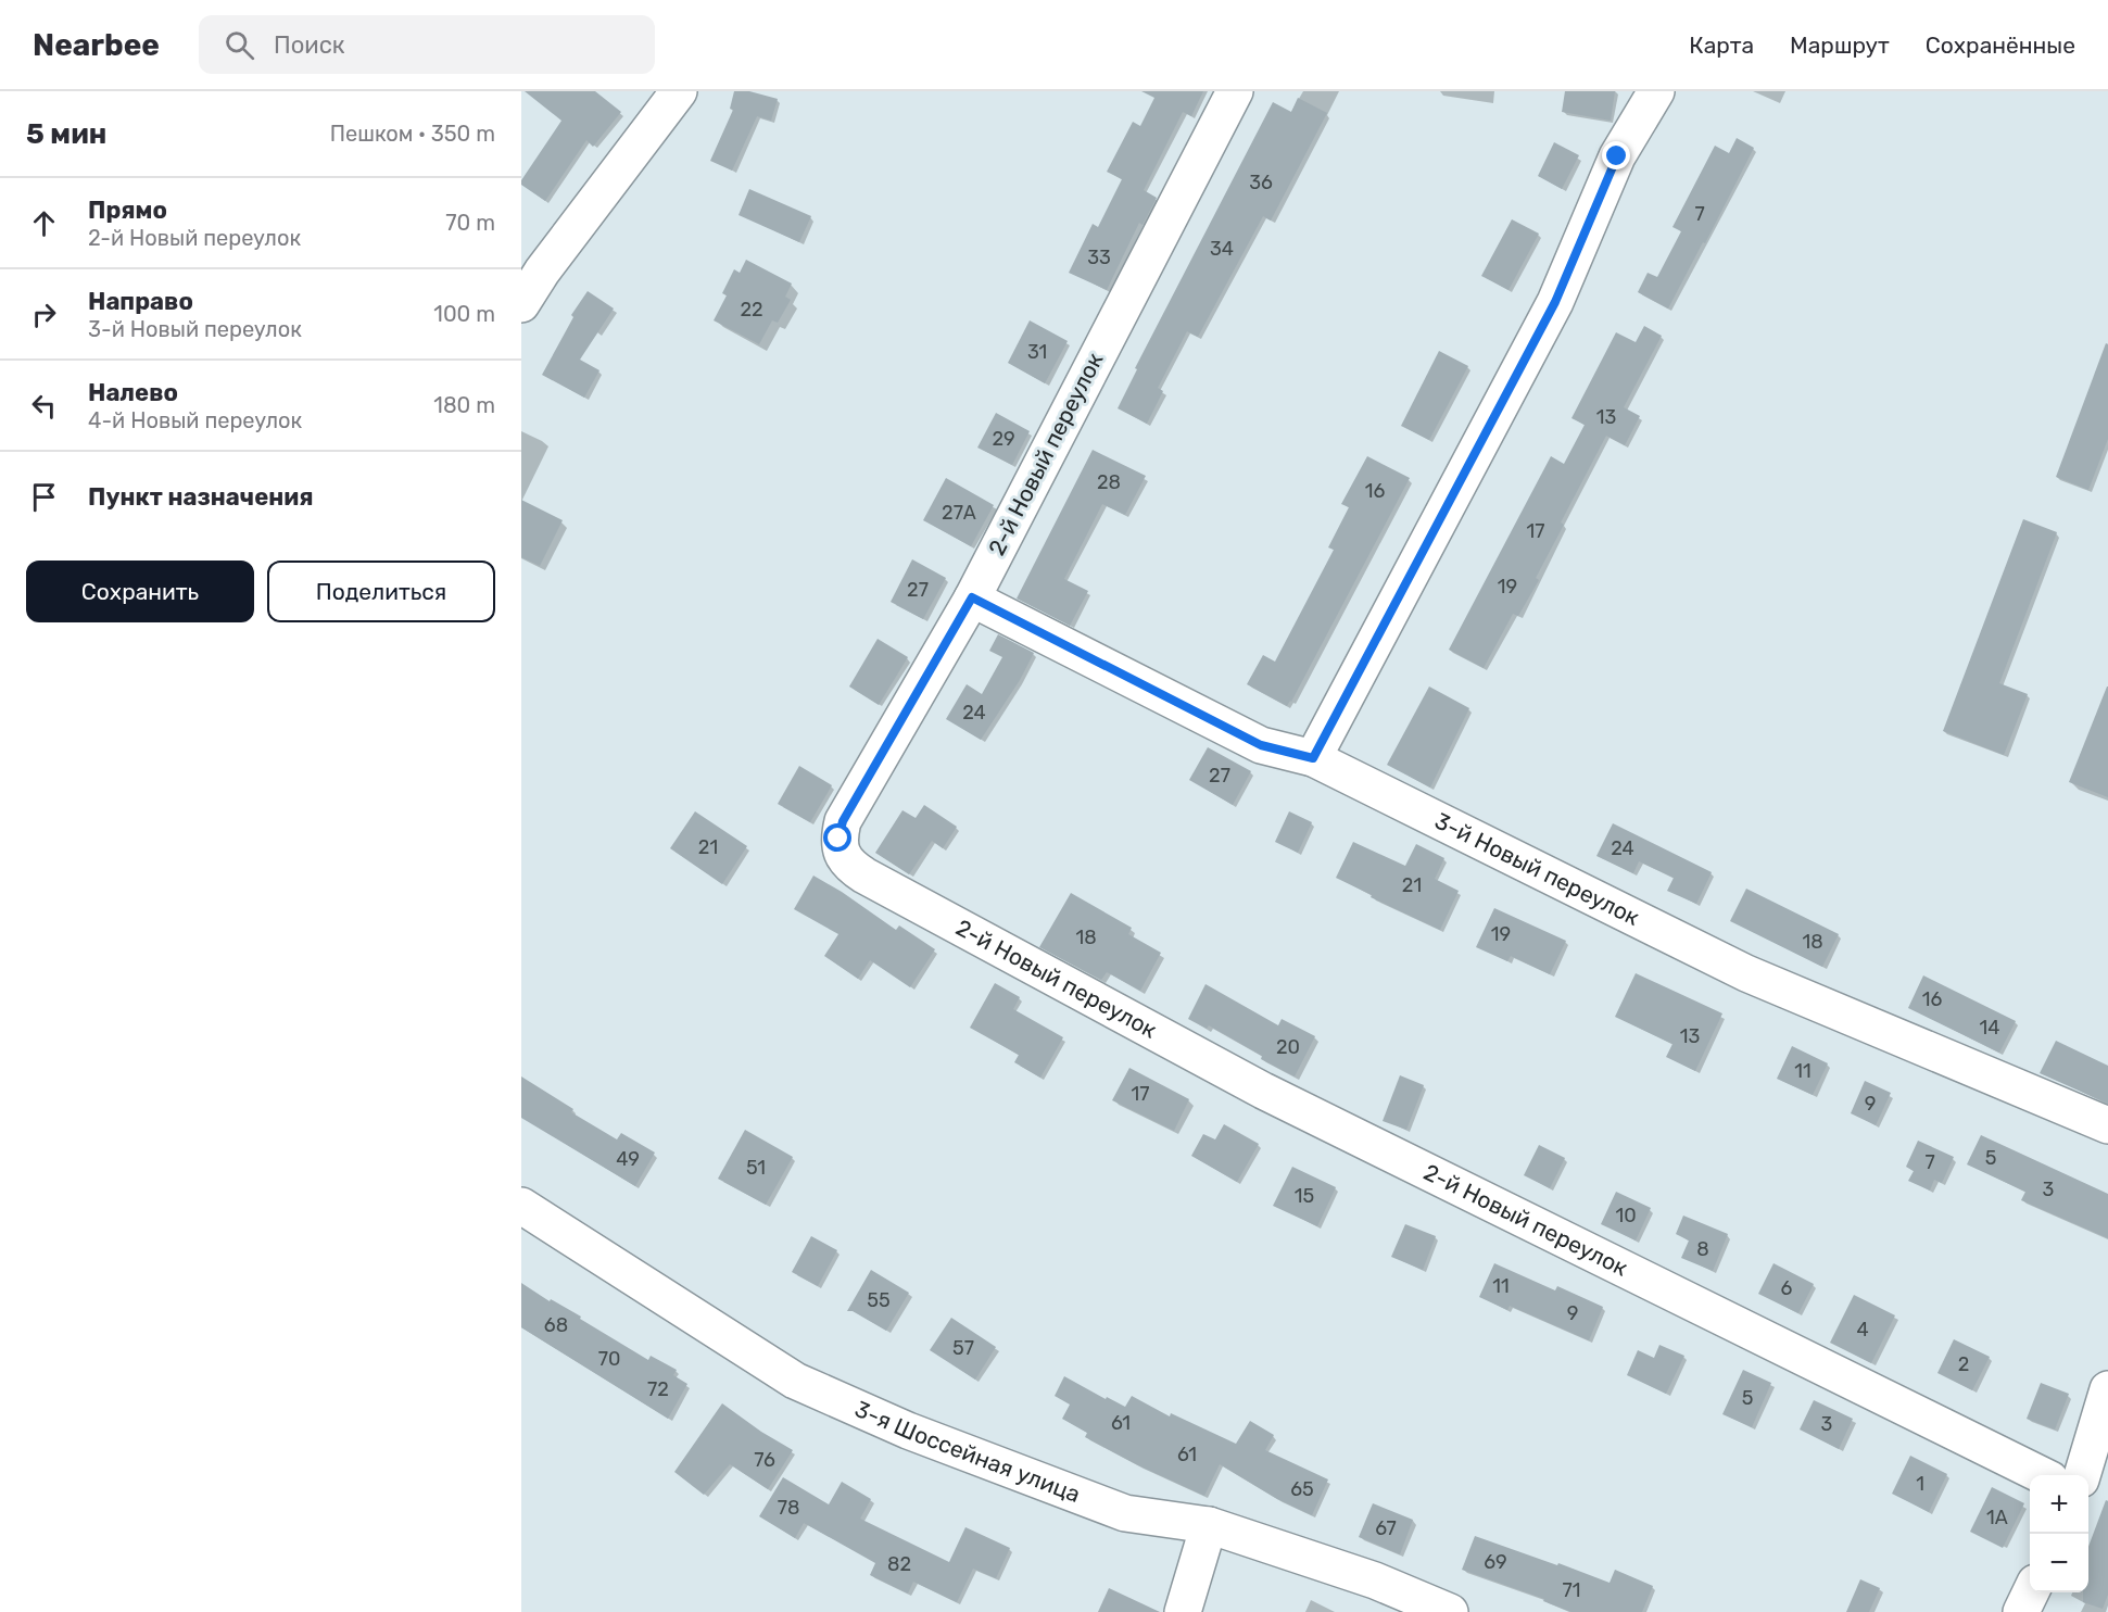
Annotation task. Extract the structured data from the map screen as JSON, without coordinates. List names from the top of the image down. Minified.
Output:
{"streets":{"street":["2-й Новый переулок","3-й Новый переулок","3-я Шоссейная улица"]},"crossings":[["2-й Новый переулок","3-й Новый переулок"]],"house_numbers":["36","7","34","33","22","31","13","29","28","16","27А","17","19","27","24","27","21","24","21","19","18","18","16","14","13","20","11","17","9","5","49","7","51","3","15","10","8","11","6","55","9","68","4","57","70","2","72","5","61","3","61","76","1","65","78","1А","67","69","82","71"],"page":{"header":"Nearbee","search":"Поиск","nav":["Карта","Маршрут","Сохранённые"],"heading":["5 мин","Пешком · 350 m"],"list":[["Прямо","2-й Новый переулок","70 m"],["Направо","3-й Новый переулок","100 m"],["Налево","4-й Новый переулок","180 m"],"Пункт назначения"],"buttons":["Сохранить","Поделиться"],"map_buttons":["+","−"]}}
